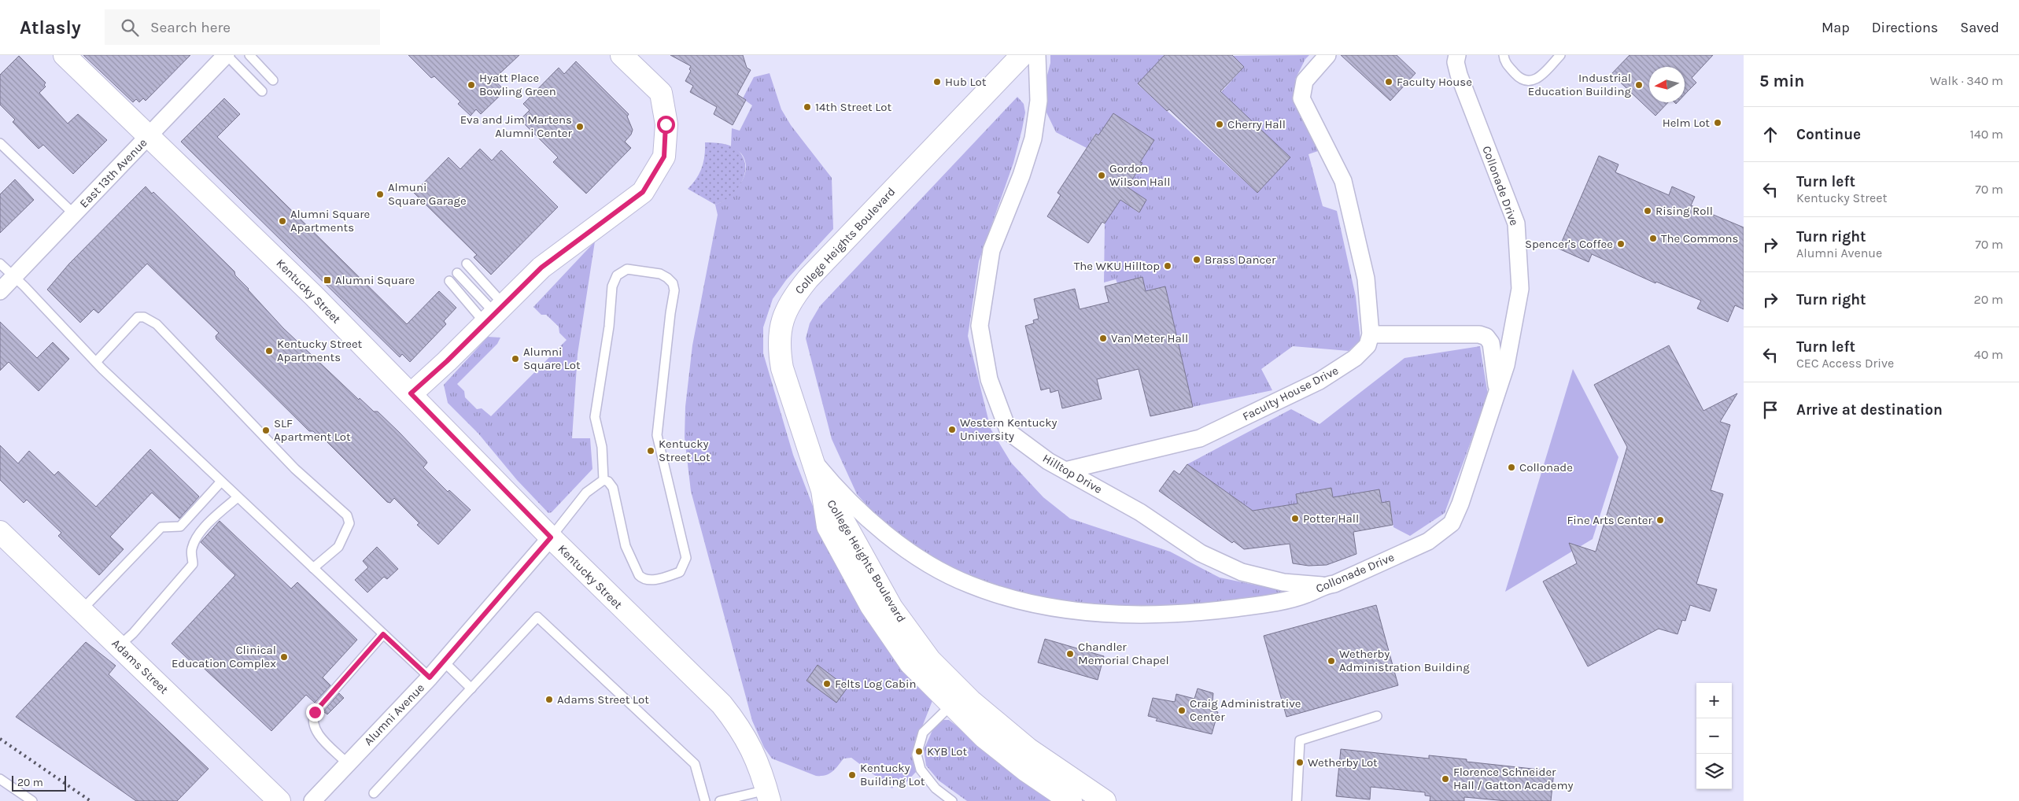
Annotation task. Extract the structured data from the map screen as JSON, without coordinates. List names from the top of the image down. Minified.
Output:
{"streets":{"street":["East 13th Avenue","Collonade Drive","College Heights Boulevard","Kentucky Street","Faculty House Drive","Hilltop Drive","Adams Street","Alumni Avenue"]},"crossings":[["East 13th Avenue","Kentucky Street"],["Collonade Drive","College Heights Boulevard"],["Collonade Drive","Hilltop Drive"],["Kentucky Street","Alumni Avenue"],["Faculty House Drive","Hilltop Drive"]],"places":{"other":["Hub Lot","Faculty House","Hyatt Place Bowling Green","Industrial Education Building","14th Street Lot","Helm Lot","Cherry Hall","Eva and Jim Martens Alumni Center","Gordon Wilson Hall","Almuni Square Garage","Rising Roll","Alumni Square Apartments","The Commons","Spencer's Coffee","Brass Dancer","The WKU Hilltop","Van Meter Hall","Kentucky Street Apartments","Alumni Square Lot","Western Kentucky University","SLF Apartment Lot","Kentucky Street Lot","Collonade","Potter Hall","Fine Arts Center","Chandler Memorial Chapel","Clinical Education Complex","Wetherby Administration Building","Felts Log Cabin","Adams Street Lot","Craig Administrative Center","KYB Lot","Wetherby Lot","Kentucky Building Lot","Florence Schneider Hall / Gatton Academy"],"transit":["Alumni Square"]},"scale_bar":"20 m","north":"left","page":{"header":"Atlasly","search":"Search here","nav":["Map","Directions","Saved"],"heading":["5 min","Walk · 340 m"],"list":[["Continue","140 m"],["Turn left","Kentucky Street","70 m"],["Turn right","Alumni Avenue","70 m"],["Turn right","20 m"],["Turn left","CEC Access Drive","40 m"],"Arrive at destination"],"map_buttons":["+","−"],"scale":"20 m"}}
